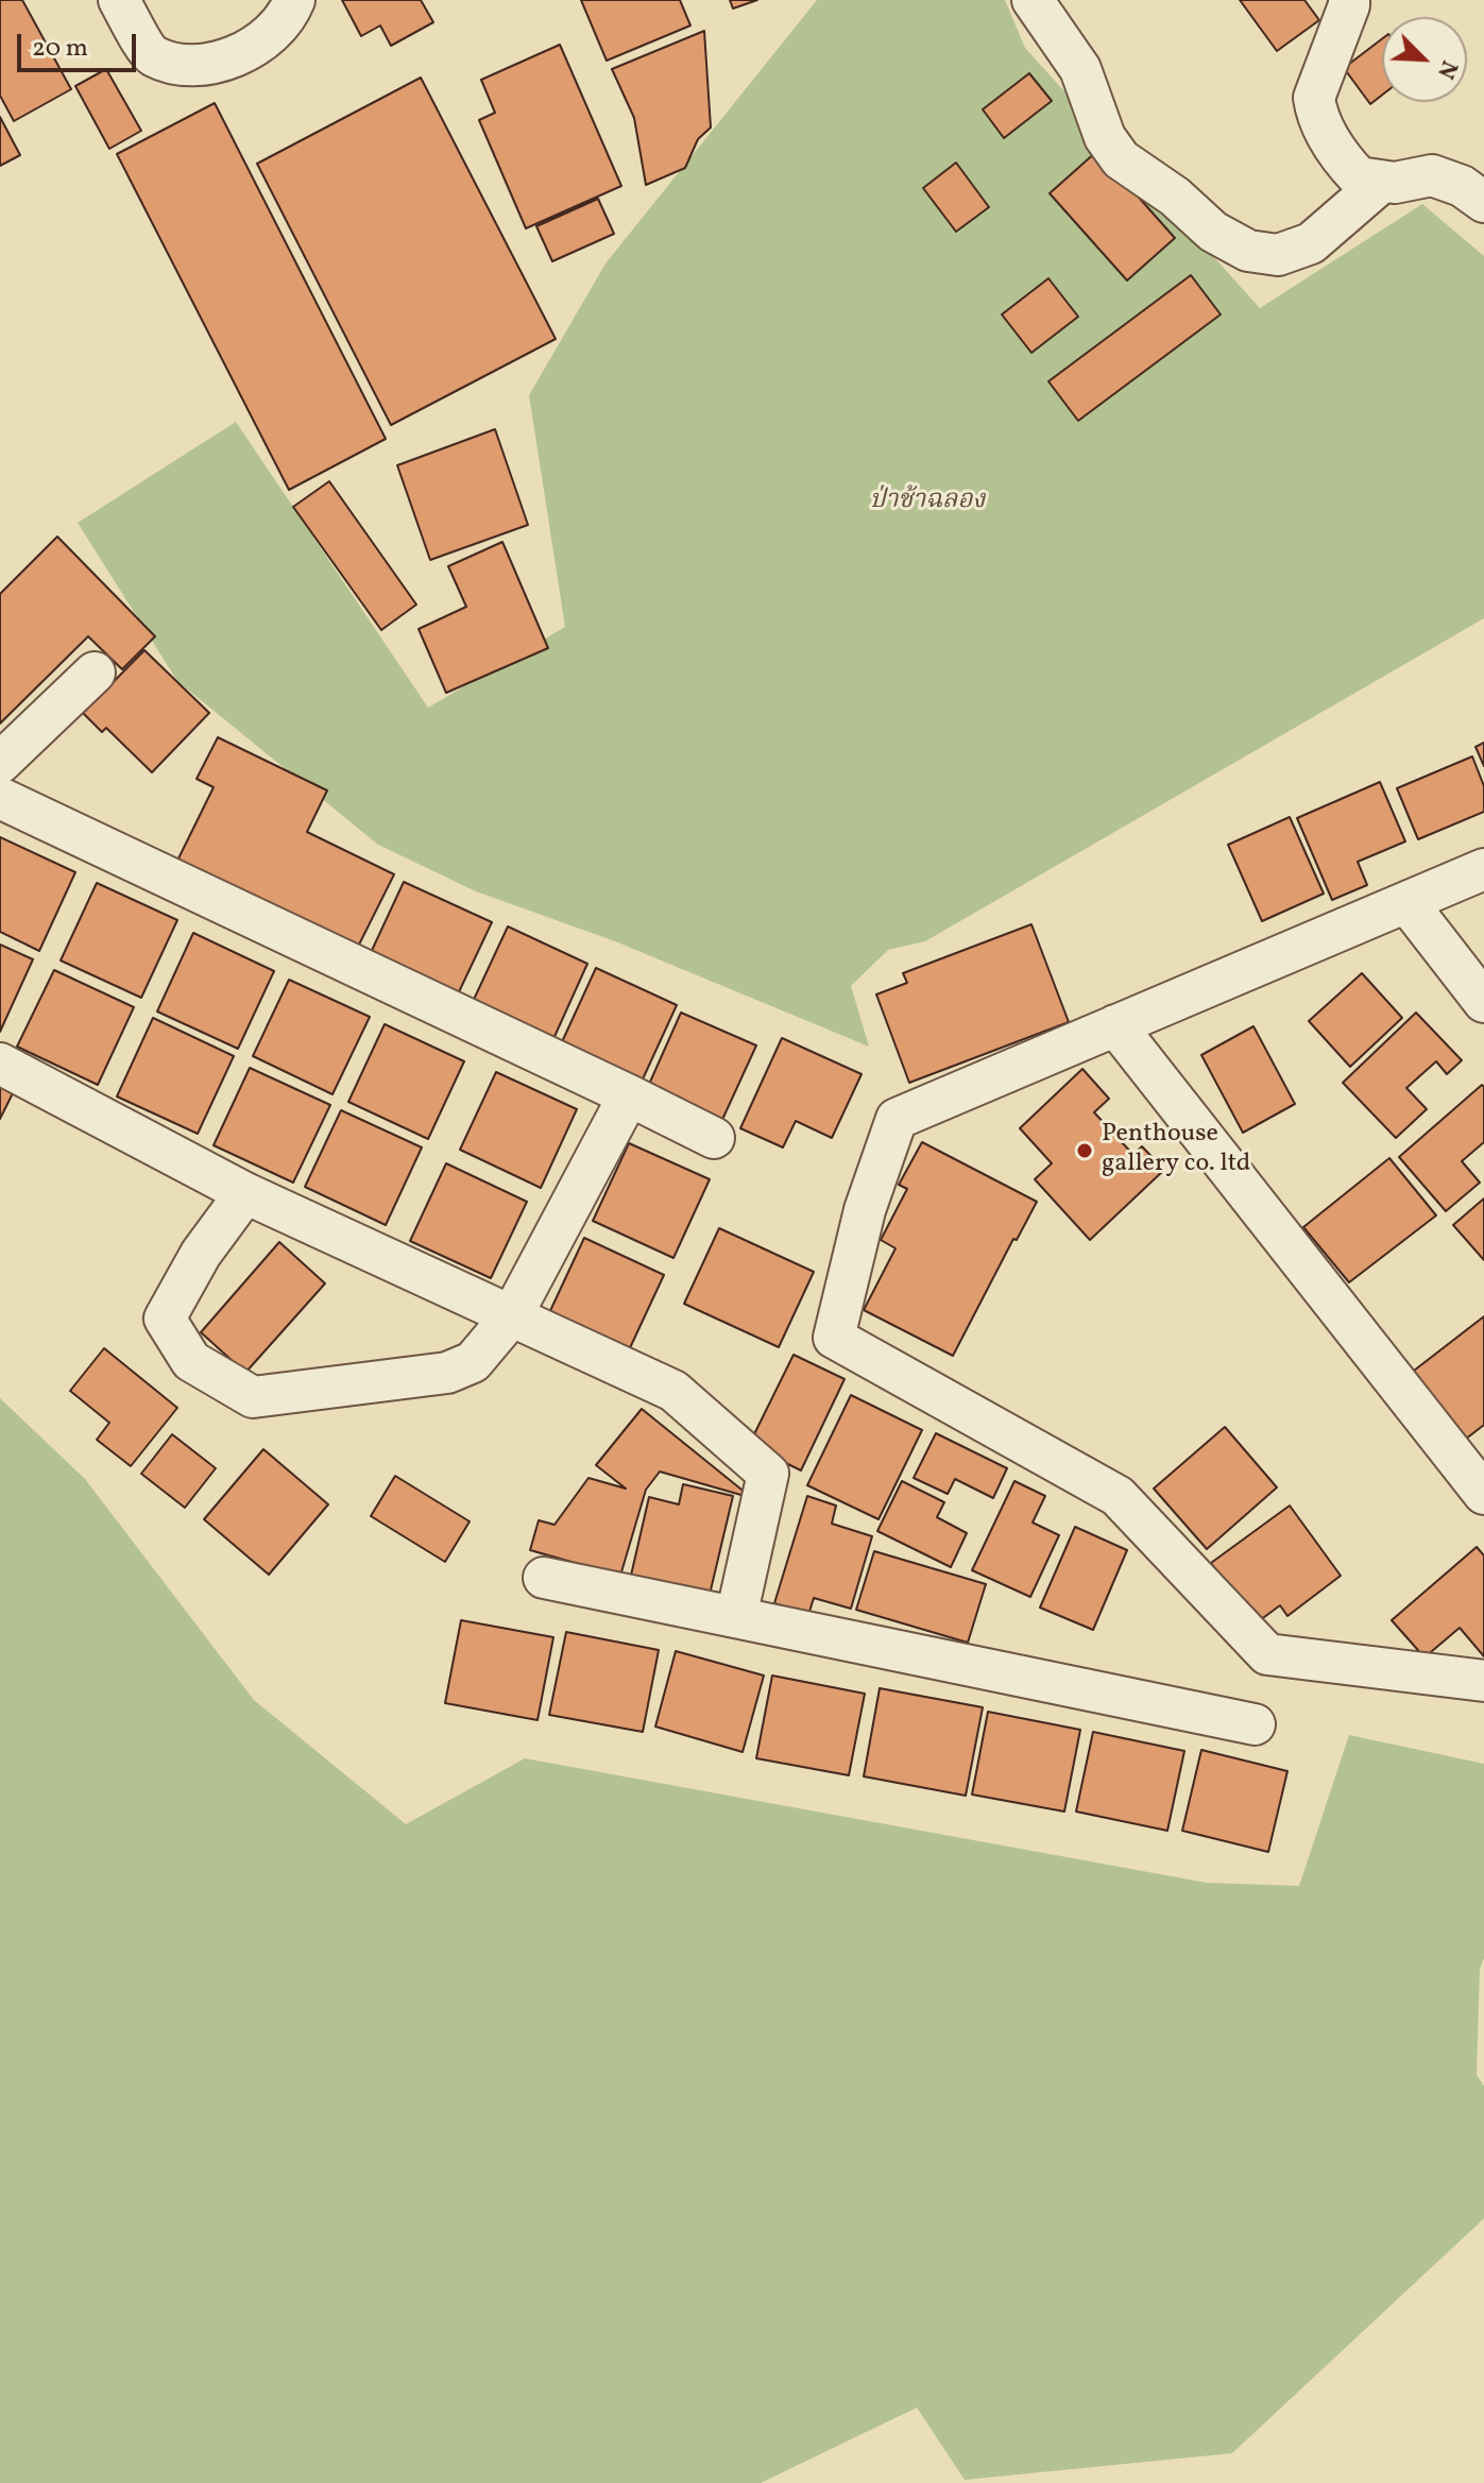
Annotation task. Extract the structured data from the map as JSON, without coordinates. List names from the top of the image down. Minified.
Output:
{"parks":["ป่าช้าฉลอง"],"places":["Penthouse gallery co. ltd"],"scale_bar":"20 m","north":"bottom right"}
